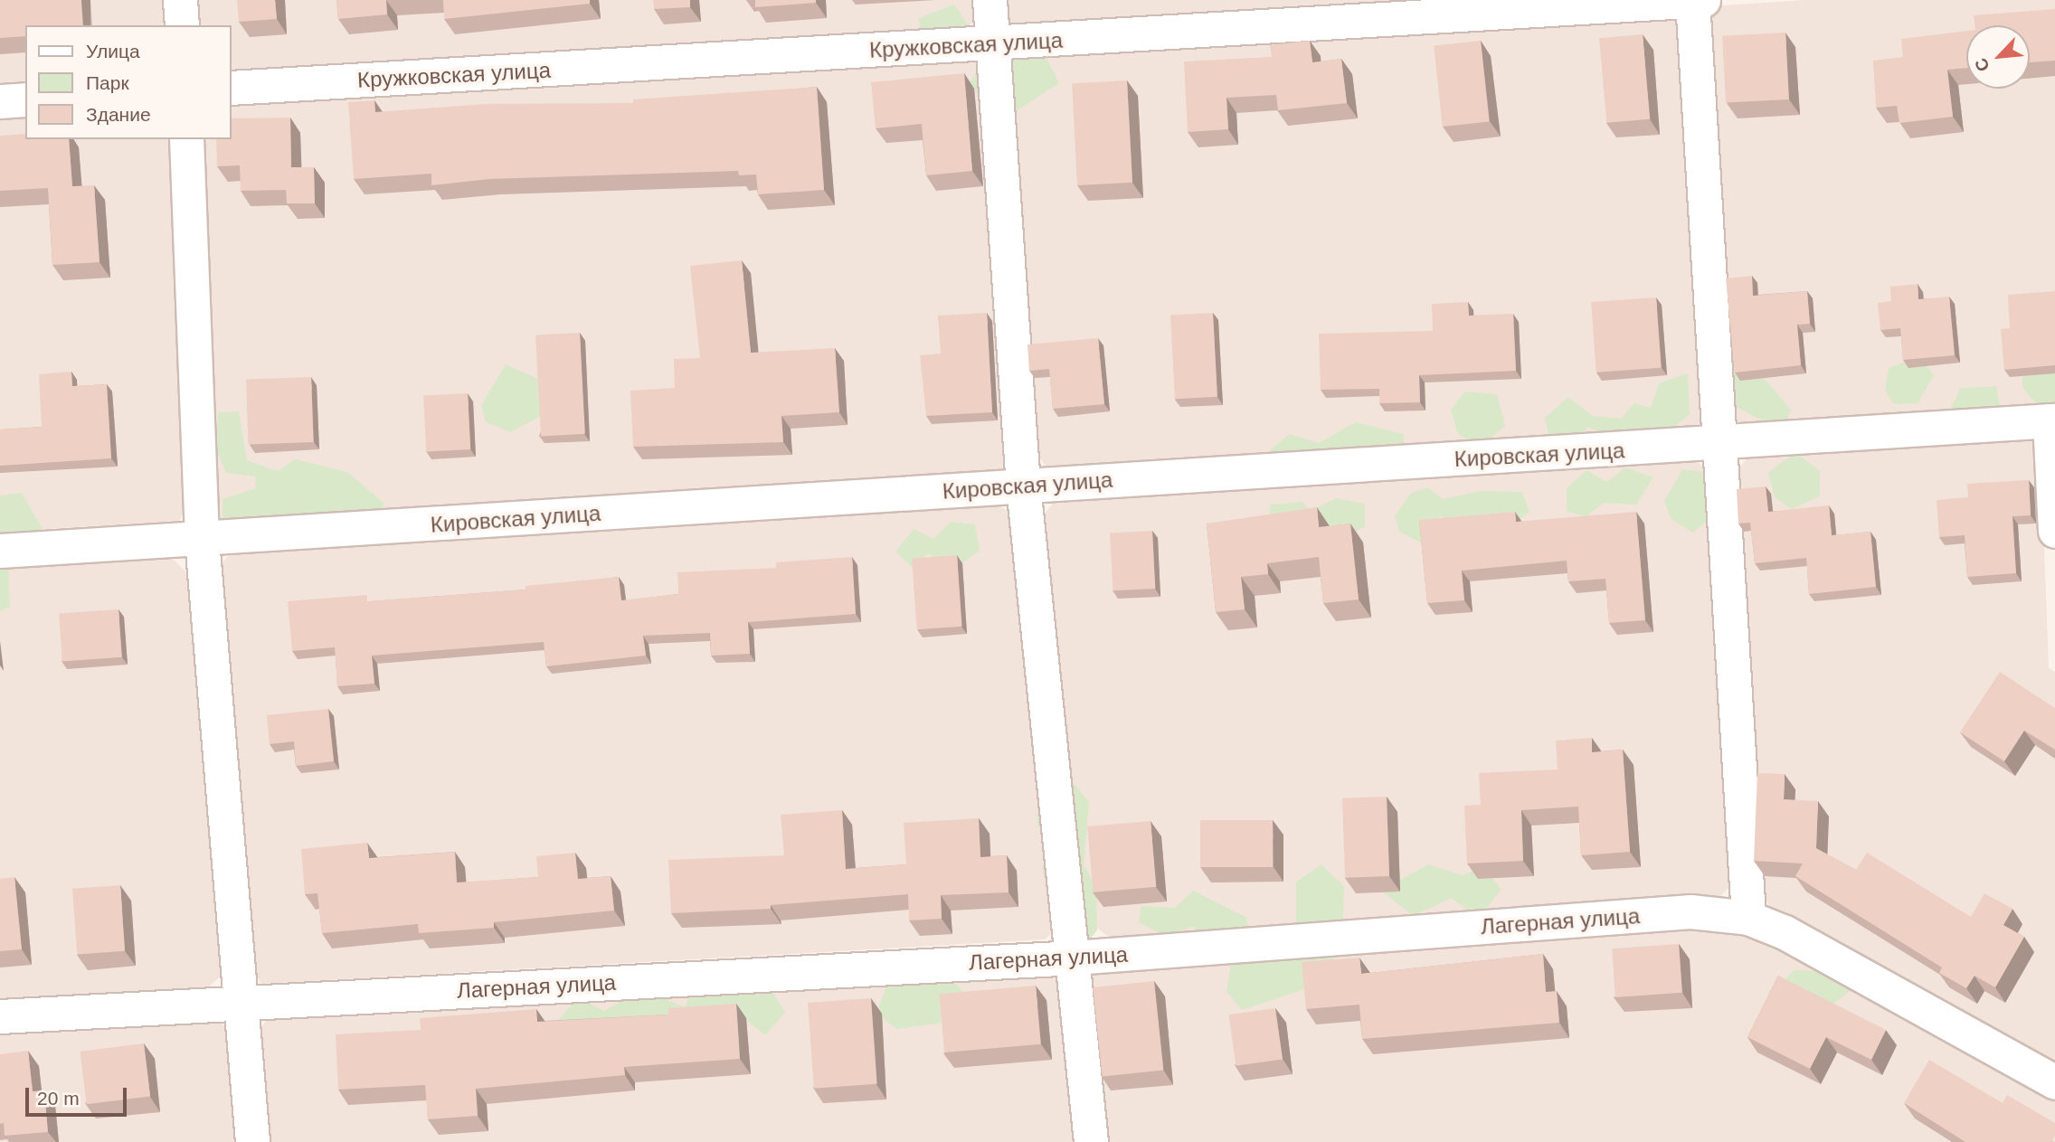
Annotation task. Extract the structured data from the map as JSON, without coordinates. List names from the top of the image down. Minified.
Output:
{"streets":{"street":["Кружковская улица","Кировская улица","Лагерная улица"]},"legend":["Улица","Парк","Здание"],"scale_bar":"20 m","north":"bottom left"}
